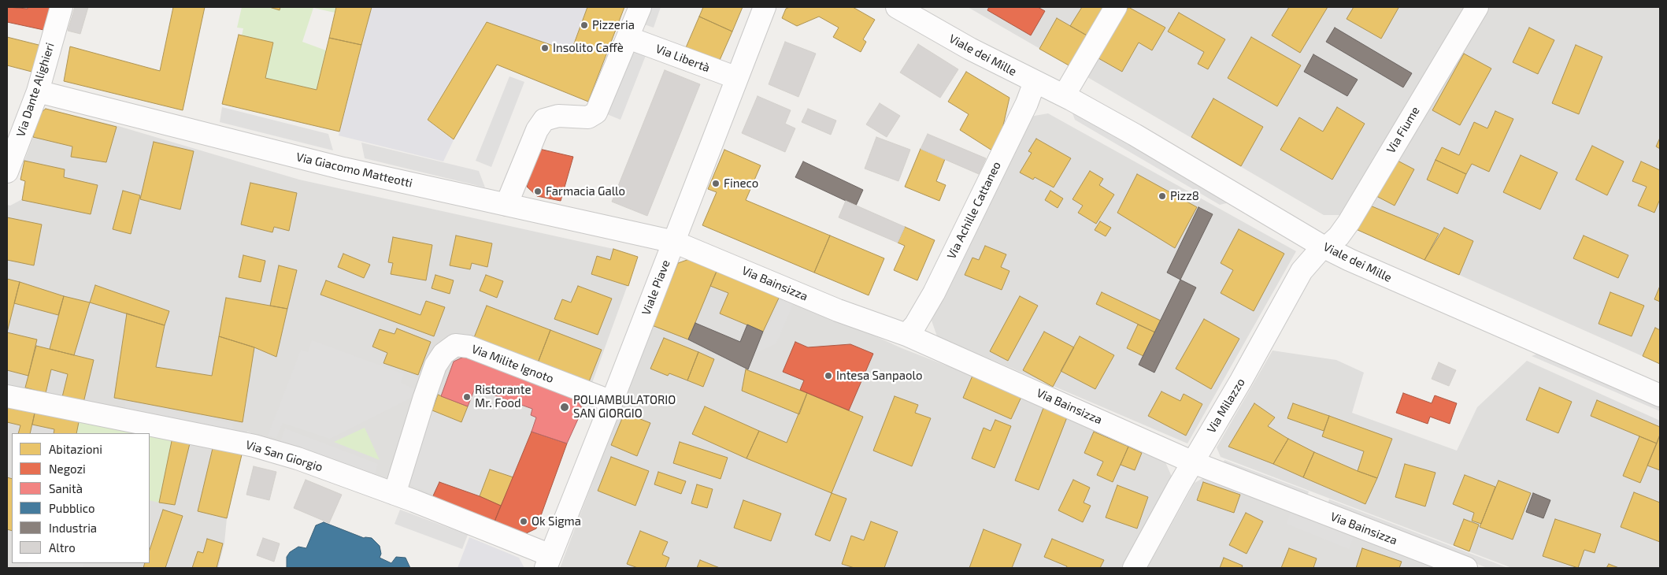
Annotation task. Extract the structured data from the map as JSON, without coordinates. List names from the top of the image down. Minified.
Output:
{"streets":{"street":["Viale dei Mille","Via Libertà","Via Dante Alighieri","Via Fiume","Via Giacomo Matteotti","Via Achille Cattaneo","Via Bainsizza","Viale Piave","Via Milite Ignoto","Via Milazzo","Via San Giorgio"]},"crossings":[["Viale dei Mille","Via Fiume"],["Viale dei Mille","Via Achille Cattaneo"],["Viale dei Mille","Via Milazzo"],["Via Libertà","Viale Piave"],["Via Dante Alighieri","Via Giacomo Matteotti"],["Via Fiume","Via Milazzo"],["Via Giacomo Matteotti","Via Bainsizza"],["Via Giacomo Matteotti","Viale Piave"],["Via Achille Cattaneo","Via Bainsizza"],["Via Bainsizza","Viale Piave"],["Via Bainsizza","Via Milazzo"],["Viale Piave","Via Milite Ignoto"],["Viale Piave","Via San Giorgio"],["Via Milite Ignoto","Via San Giorgio"]],"places":["Pizzeria","Insolito Caffè","Fineco","Farmacia Gallo","Pizz8","Intesa Sanpaolo","Ristorante Mr. Food","POLIAMBULATORIO SAN GIORGIO","Ok Sigma"],"legend":["Abitazioni","Negozi","Sanità","Pubblico","Industria","Altro"]}
